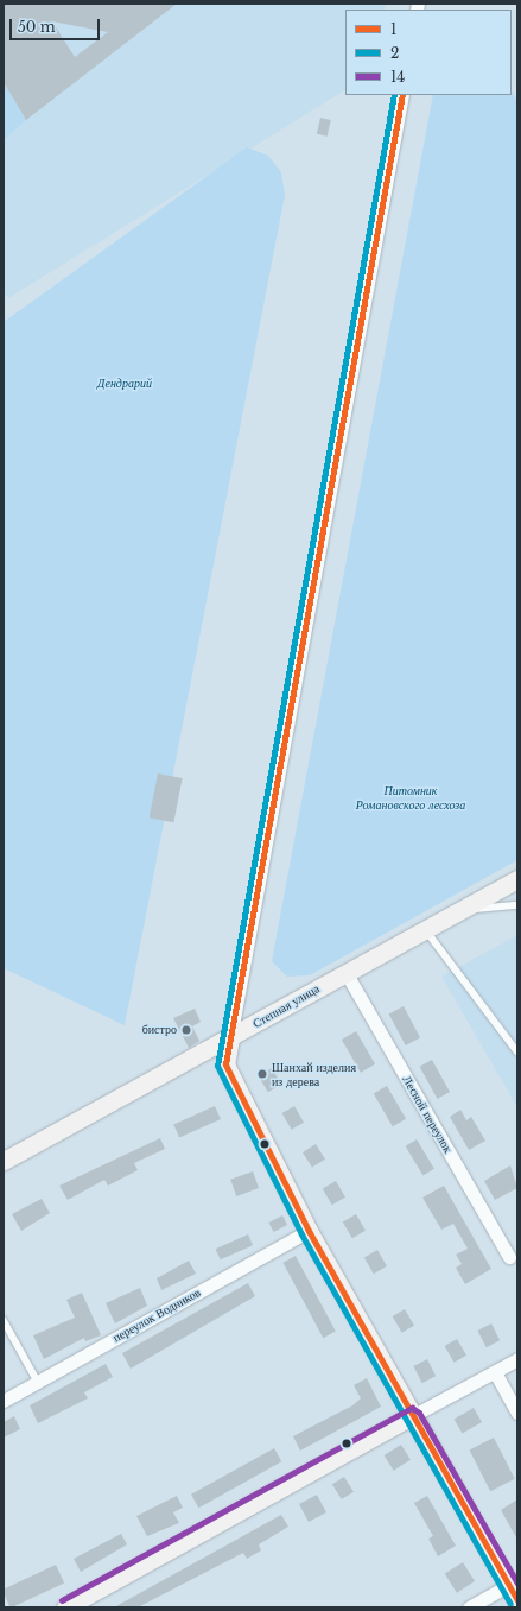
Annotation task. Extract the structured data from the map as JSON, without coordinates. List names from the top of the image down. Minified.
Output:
{"streets":{"street":["Степная улица","Лесной переулок","переулок Водников"]},"crossings":[["Степная улица","Лесной переулок"]],"parks":["Дендрарий","Питомник Романовского лесхоза"],"places":["бистро","Шанхай изделия из дерева"],"lines":["transit line 1","transit line 2","transit line 14"],"legend":["1","2","14"],"scale_bar":"50 m"}
